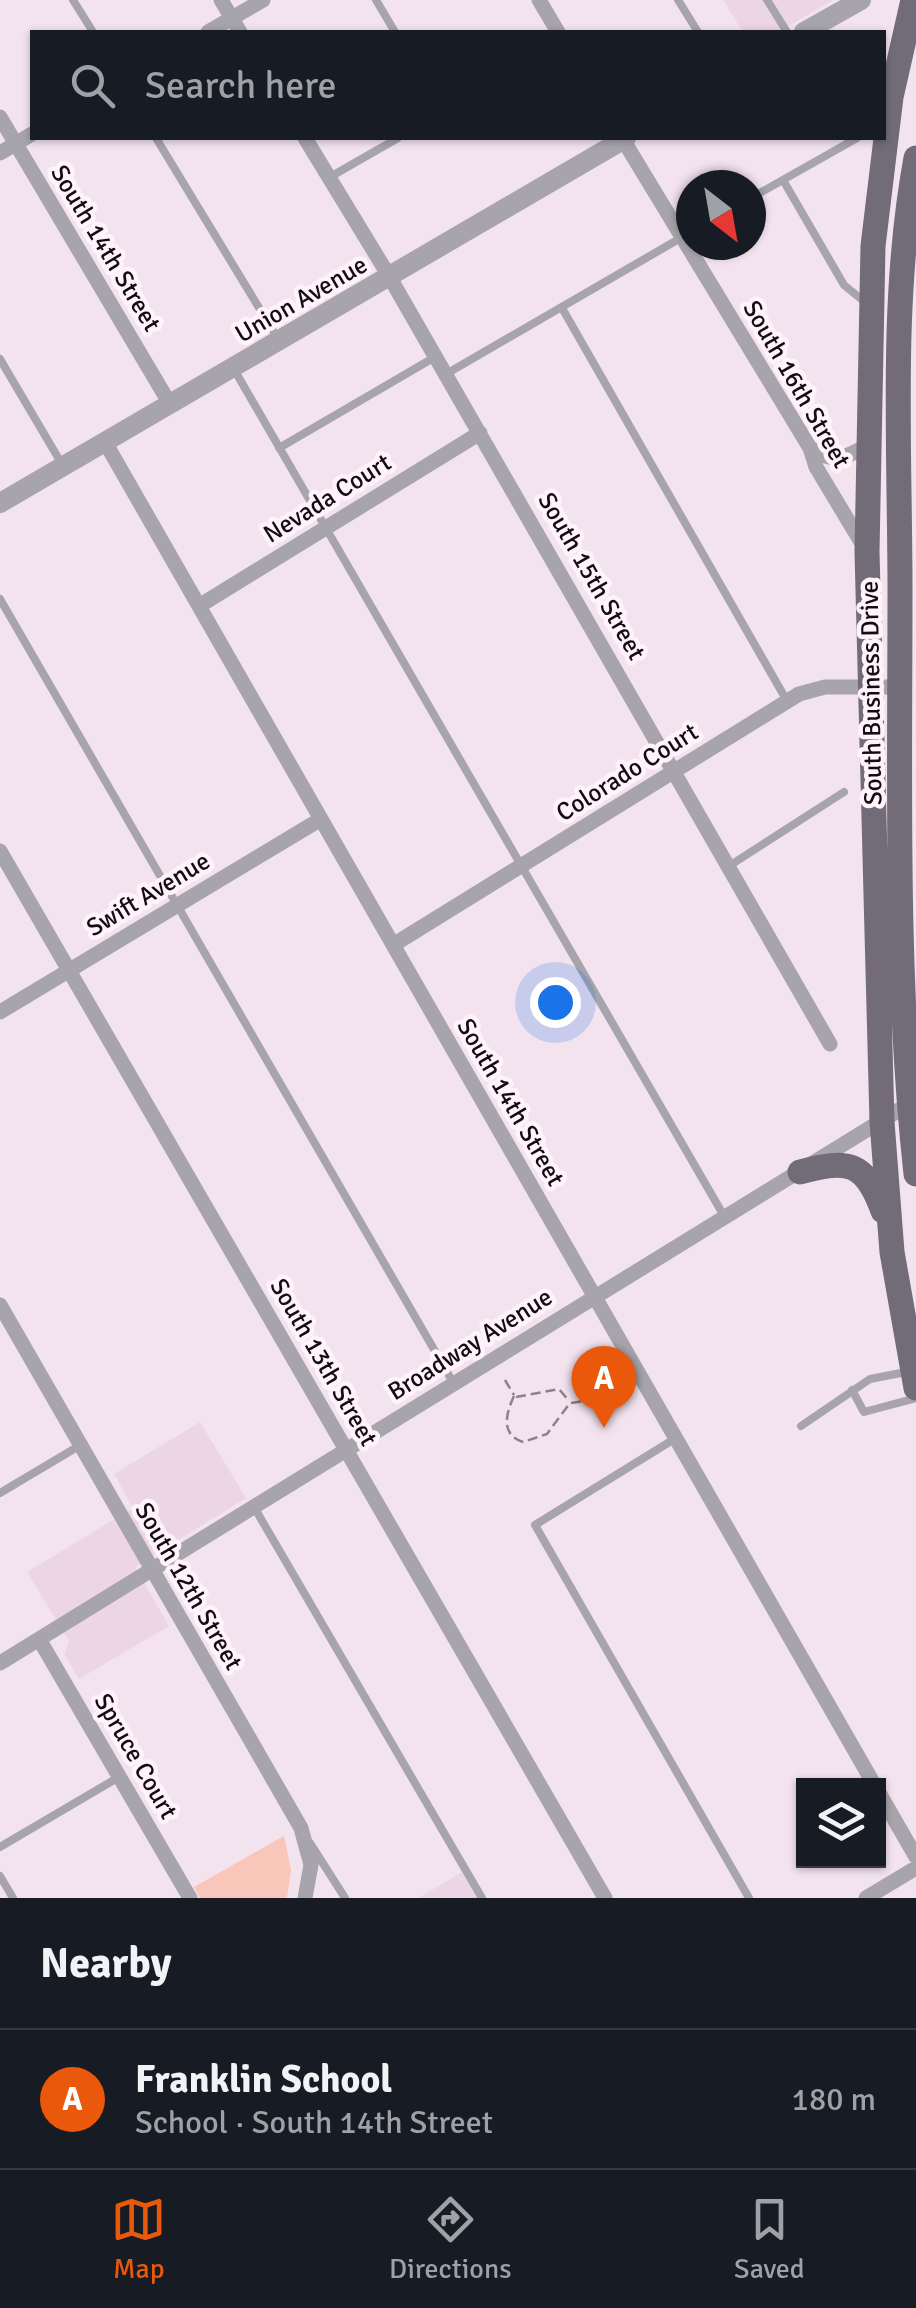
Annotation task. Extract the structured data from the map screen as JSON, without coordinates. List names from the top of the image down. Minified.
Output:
{"streets":{"main road":["South Business Drive"],"street":["South 14th Street","Union Avenue","South 16th Street","Nevada Court","South 15th Street","Colorado Court","Swift Avenue","Broadway Avenue","South 13th Street","South 12th Street","Spruce Court"]},"crossings":[["South 14th Street","Union Avenue"],["South 14th Street","Nevada Court"],["South 14th Street","Colorado Court"],["South 14th Street","Swift Avenue"],["South 14th Street","Broadway Avenue"],["Union Avenue","South 15th Street"],["South 16th Street","South Business Drive"],["Nevada Court","South 15th Street"],["South 15th Street","Colorado Court"],["South Business Drive","Colorado Court"],["South Business Drive","Broadway Avenue"],["Swift Avenue","South 13th Street"],["Broadway Avenue","South 13th Street"],["Broadway Avenue","South 12th Street"],["Broadway Avenue","Spruce Court"]],"north":"bottom right","page":{"search":"Search here","pins":"A","heading":"Nearby","list":[{"mark":"A","name":"Franklin School","note":"School · South 14th Street","value":"180 m"}],"nav":["Map","Directions","Saved"]}}
